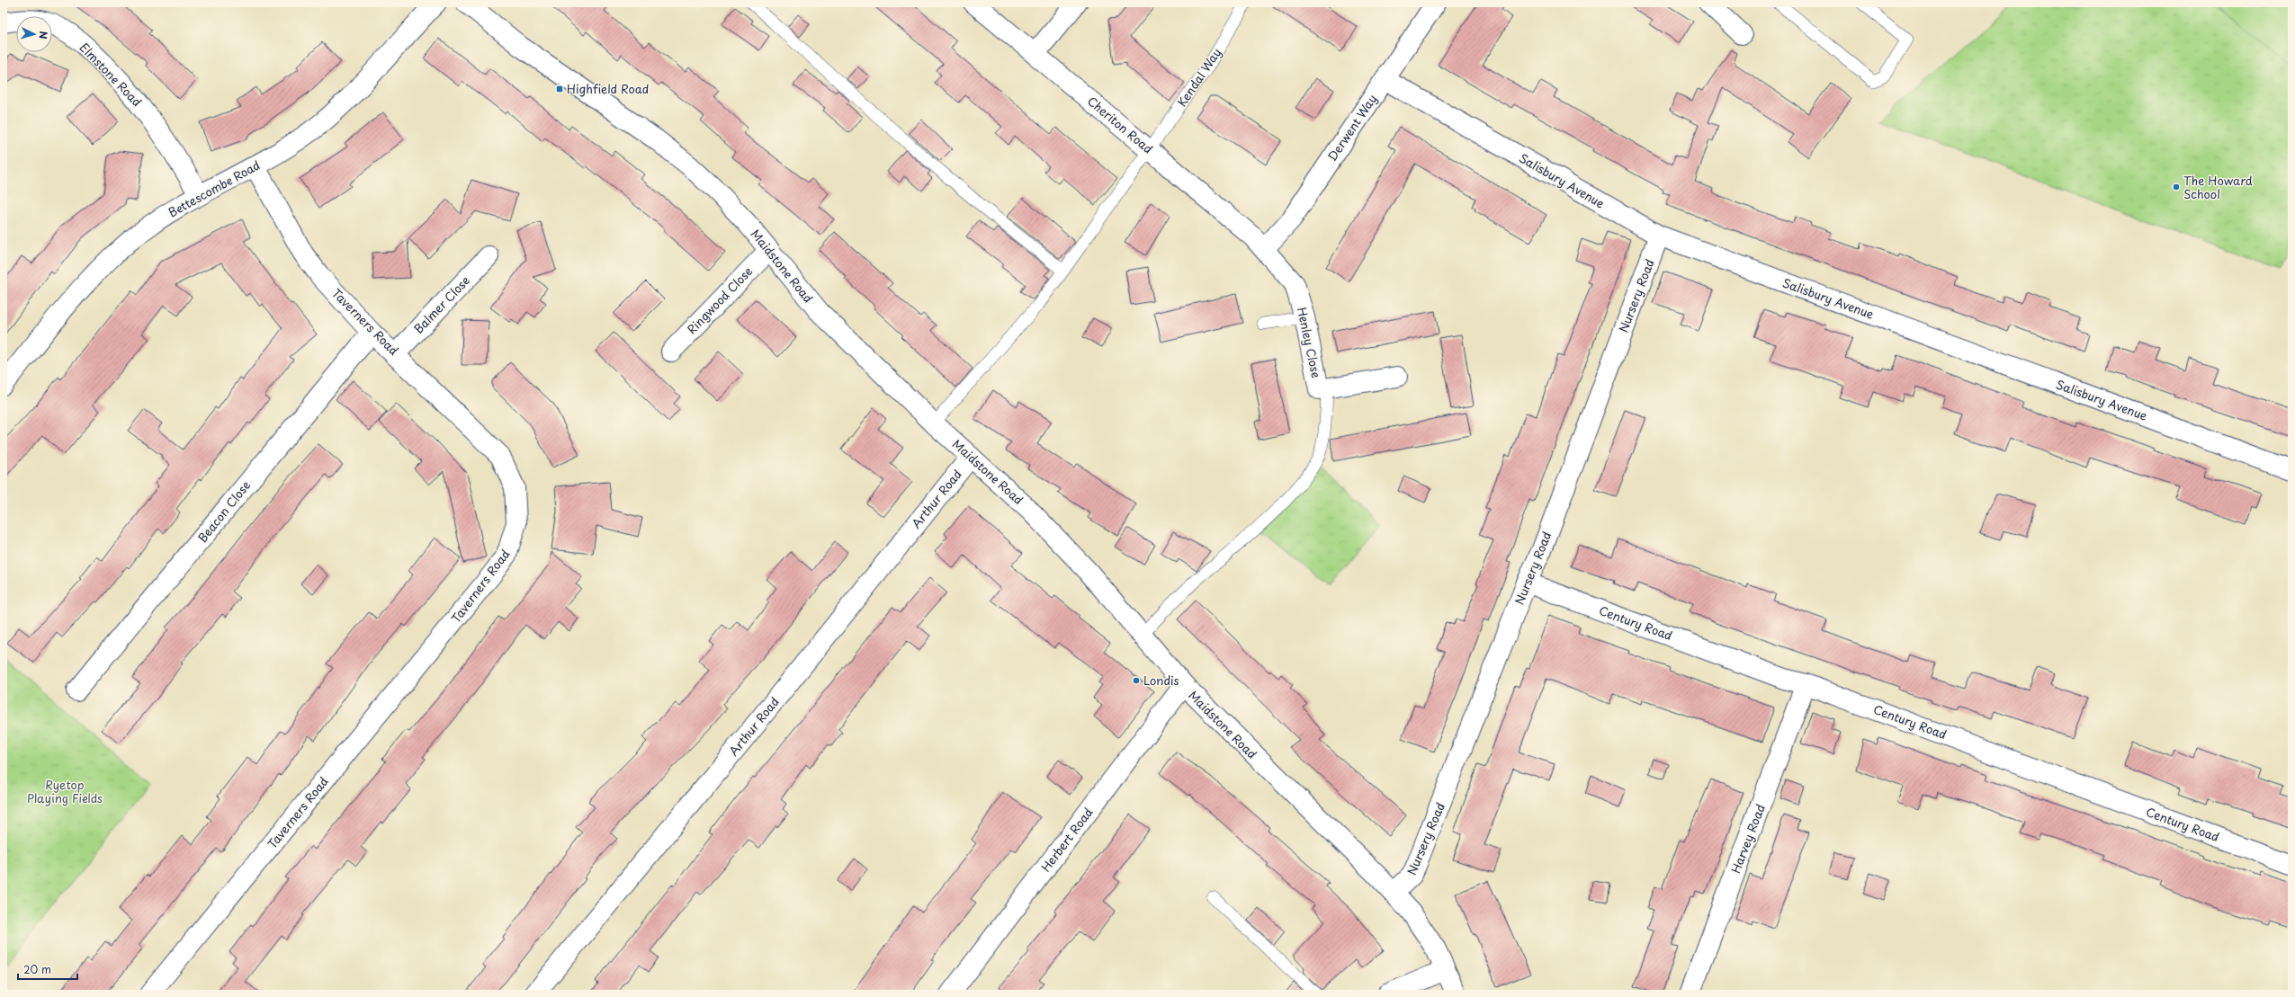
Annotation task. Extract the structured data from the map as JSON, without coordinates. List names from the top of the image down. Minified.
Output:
{"streets":{"street":["Elmstone Road","Cheriton Road","Derwent Way","Salisbury Avenue","Bettescombe Road","Maidstone Road","Nursery Road","Ringwood Close","Balmer Close","Taverners Road","Henley Close","Arthur Road","Beacon Close","Century Road","Harvey Road","Herbert Road"],"lane":["Kendal Way"]},"crossings":[["Elmstone Road","Bettescombe Road"],["Kendal Way","Cheriton Road"],["Kendal Way","Maidstone Road"],["Cheriton Road","Derwent Way"],["Cheriton Road","Henley Close"],["Derwent Way","Salisbury Avenue"],["Derwent Way","Henley Close"],["Salisbury Avenue","Nursery Road"],["Bettescombe Road","Taverners Road"],["Maidstone Road","Nursery Road"],["Maidstone Road","Ringwood Close"],["Maidstone Road","Arthur Road"],["Maidstone Road","Herbert Road"],["Nursery Road","Century Road"],["Balmer Close","Taverners Road"],["Taverners Road","Beacon Close"],["Century Road","Harvey Road"]],"parks":["Ryetop Playing Fields"],"places":{"transit":["Highfield Road"],"other":["The Howard School","Londis"]},"scale_bar":"20 m","north":"right"}
